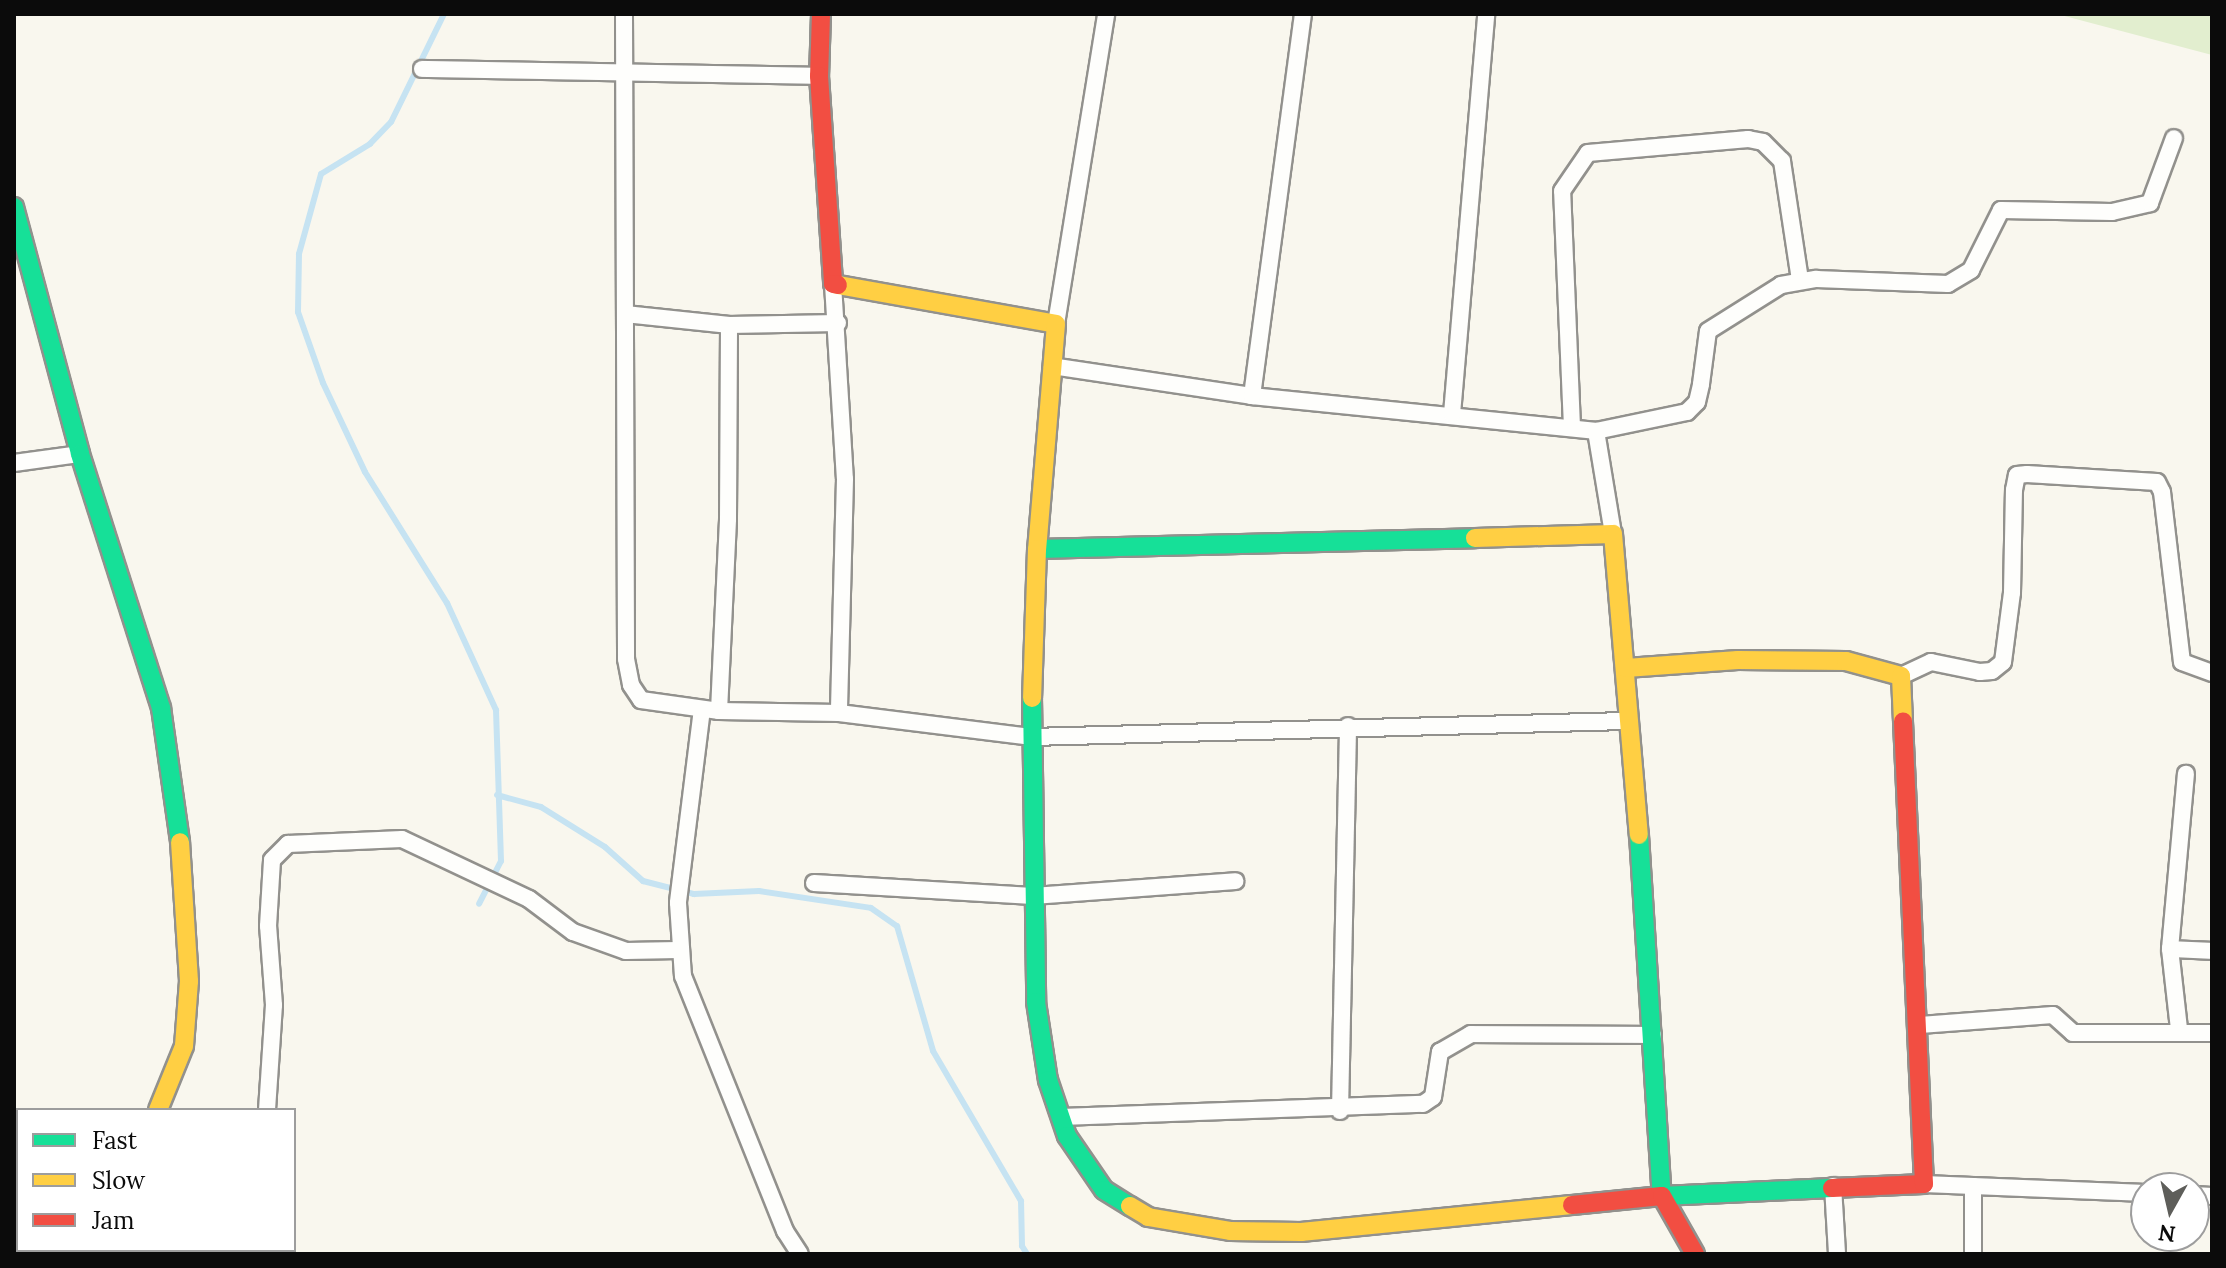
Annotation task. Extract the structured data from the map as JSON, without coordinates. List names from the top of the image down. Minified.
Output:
{"legend":["Fast","Slow","Jam"],"north":"bottom"}
